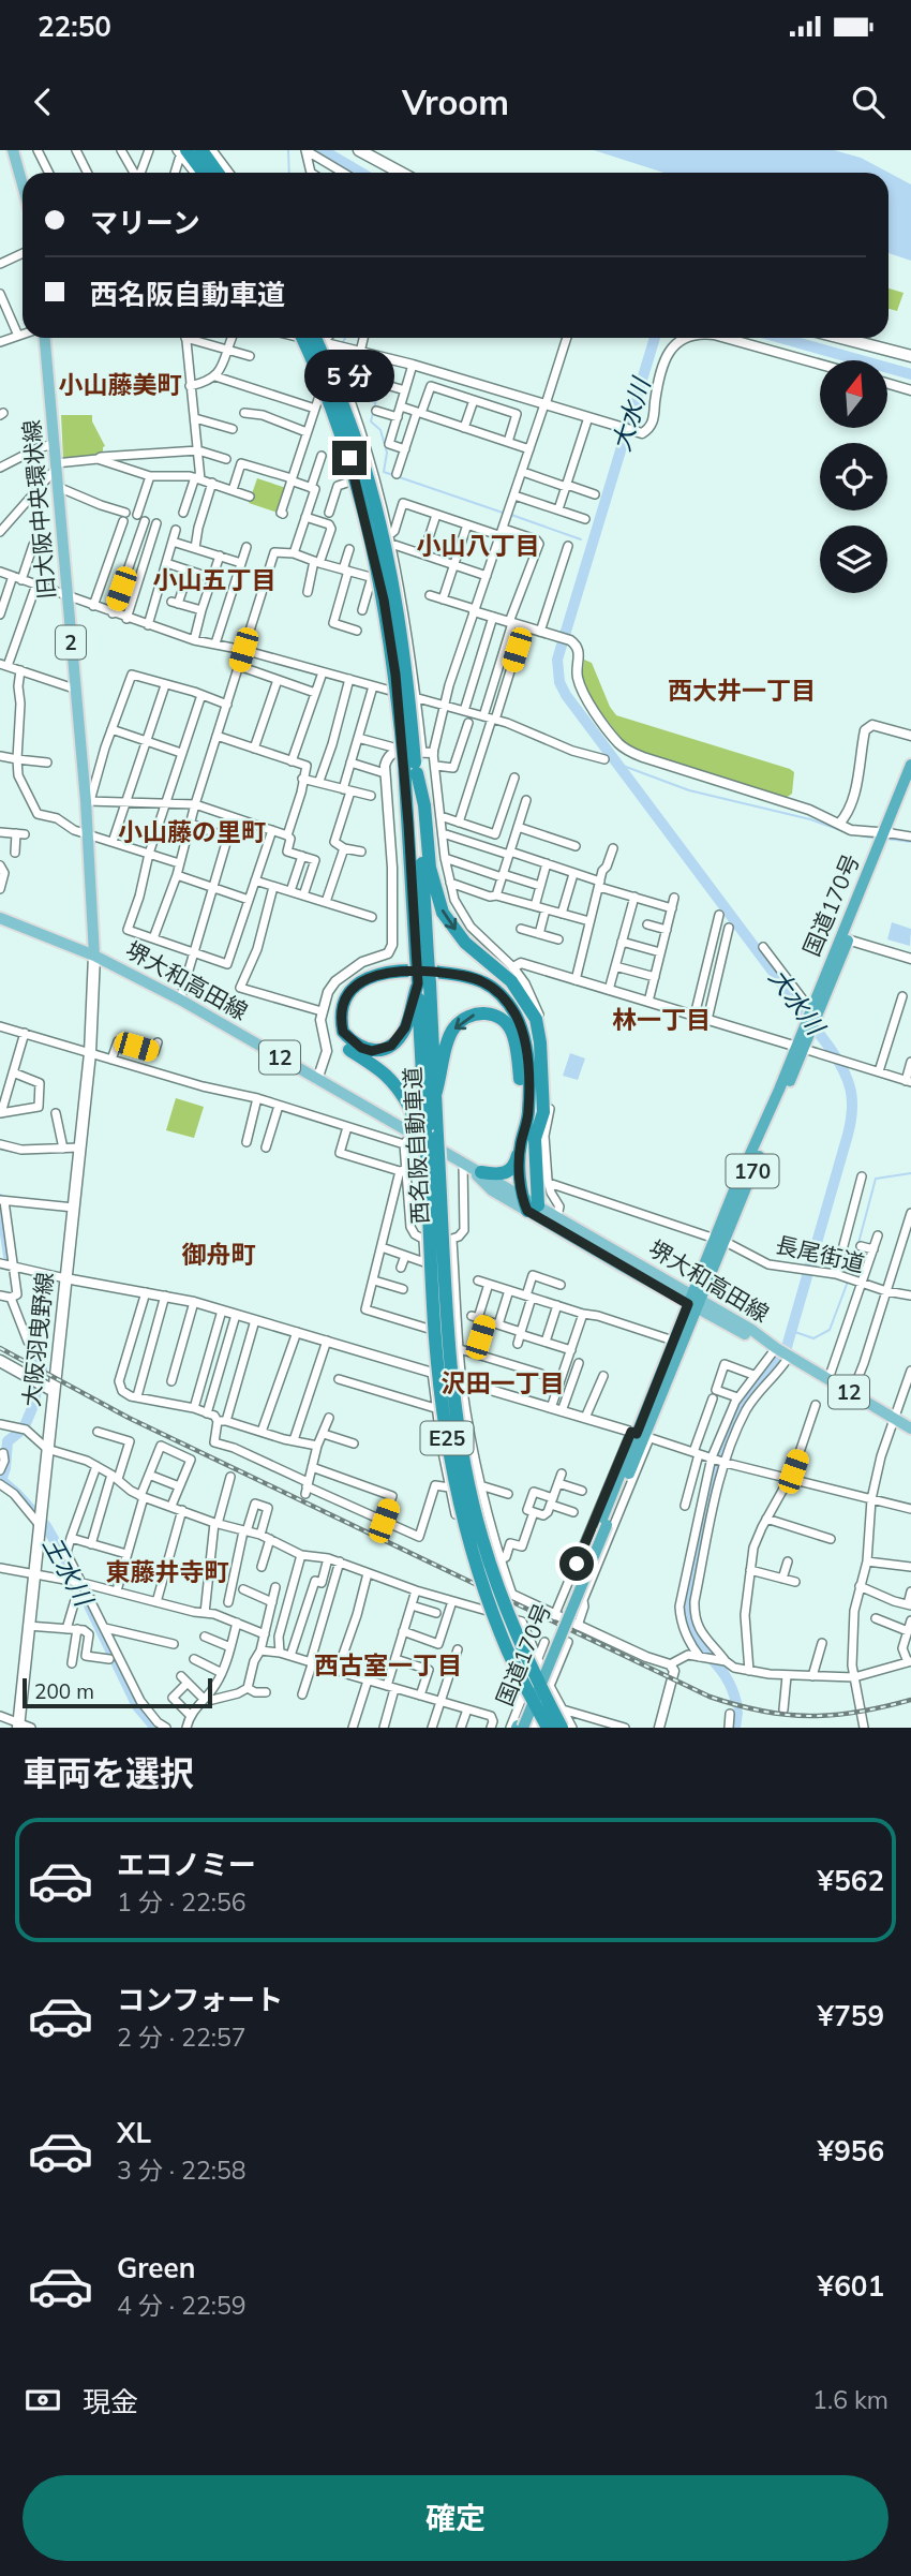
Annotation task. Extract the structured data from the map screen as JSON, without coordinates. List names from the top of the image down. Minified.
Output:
{"streets":{"highway":["国道170号","西名阪自動車道","170","E25"],"main road":["旧大阪中央環状線","2","堺大和高田線","12","大阪羽曳野線"],"street":["長尾街道"]},"crossings":[["旧大阪中央環状線","堺大和高田線"],["旧大阪中央環状線","大阪羽曳野線"],["国道170号","堺大和高田線"],["国道170号","西名阪自動車道"],["国道170号","長尾街道"],["堺大和高田線","大阪羽曳野線"]],"districts":["小山藤美町","小山八丁目","小山五丁目","西大井一丁目","小山藤の里町","林一丁目","御舟町","沢田一丁目","東藤井寺町","西古室一丁目"],"water":["大水川","王水川"],"scale_bar":"200 m","north":"top","page":{"status":"22:50","header":"Vroom","banner":["マリーン","西名阪自動車道"],"bubble":"5 分","scale":"200 m","heading":"車両を選択","list":[{"name":"エコノミー","note":"1 分 · 22:56","value":"¥562"},{"name":"コンフォート","note":"2 分 · 22:57","value":"¥759"},{"name":"XL","note":"3 分 · 22:58","value":"¥956"},{"name":"Green","note":"4 分 · 22:59","value":"¥601"}],"pay":["現金","1.6 km"],"buttons":"確定"}}
